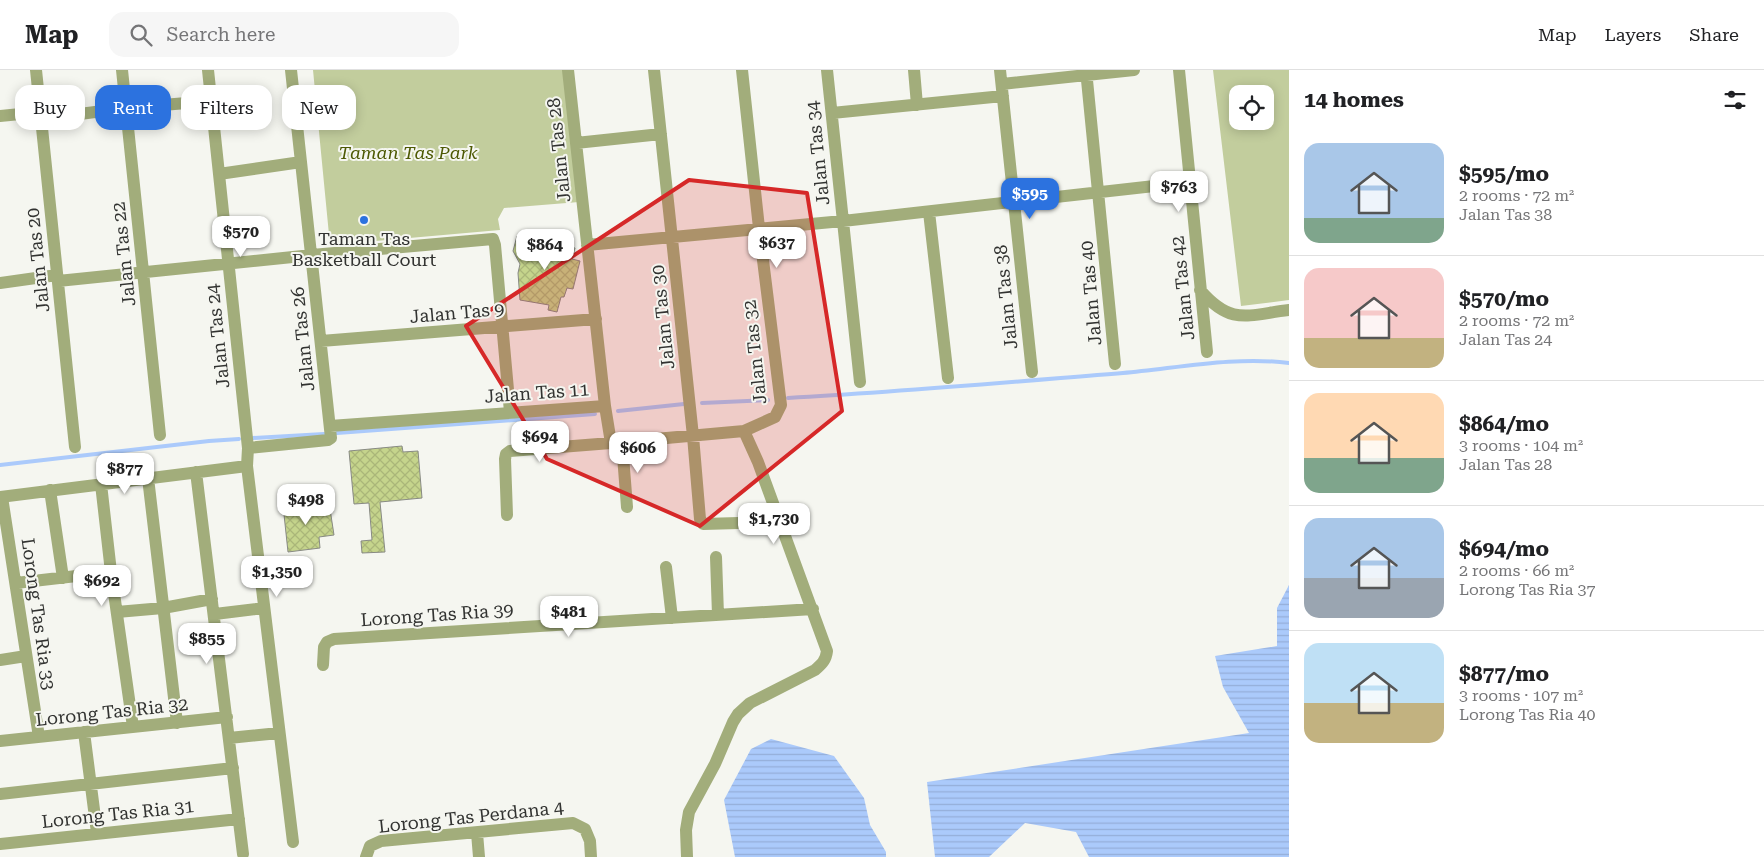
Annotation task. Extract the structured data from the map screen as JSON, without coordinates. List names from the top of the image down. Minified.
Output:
{"streets":{"street":["Jalan Tas 28","Jalan Tas 34","Jalan Tas 22","Jalan Tas 20","Jalan Tas 42","Jalan Tas 40","Jalan Tas 38","Jalan Tas 9","Jalan Tas 30","Jalan Tas 24","Jalan Tas 26","Jalan Tas 32","Jalan Tas 11","Lorong Tas Ria 33","Lorong Tas Ria 39","Lorong Tas Ria 32","Lorong Tas Ria 31","Lorong Tas Perdana 4"]},"crossings":[["Jalan Tas 28","Jalan Tas 9"],["Jalan Tas 28","Jalan Tas 11"],["Jalan Tas 9","Jalan Tas 26"],["Jalan Tas 26","Jalan Tas 11"],["Lorong Tas Ria 33","Lorong Tas Ria 32"]],"parks":["Taman Tas Park"],"places":["Taman Tas Basketball Court"],"page":{"header":"Map","search":"Search here","nav":["Map","Layers","Share"],"heading":"14 homes","chip":["Buy","Rent","Filters","New"],"list":[{"name":"$595/mo","note":"2 rooms · 72 m² · Jalan Tas 38"},{"name":"$570/mo","note":"2 rooms · 72 m² · Jalan Tas 24"},{"name":"$864/mo","note":"3 rooms · 104 m² · Jalan Tas 28"},{"name":"$694/mo","note":"2 rooms · 66 m² · Lorong Tas Ria 37"},{"name":"$877/mo","note":"3 rooms · 107 m² · Lorong Tas Ria 40"}],"price":["$763","$595","$570","$637","$864","$694","$606","$877","$498","$1,730","$1,350","$692","$481","$855"]}}
